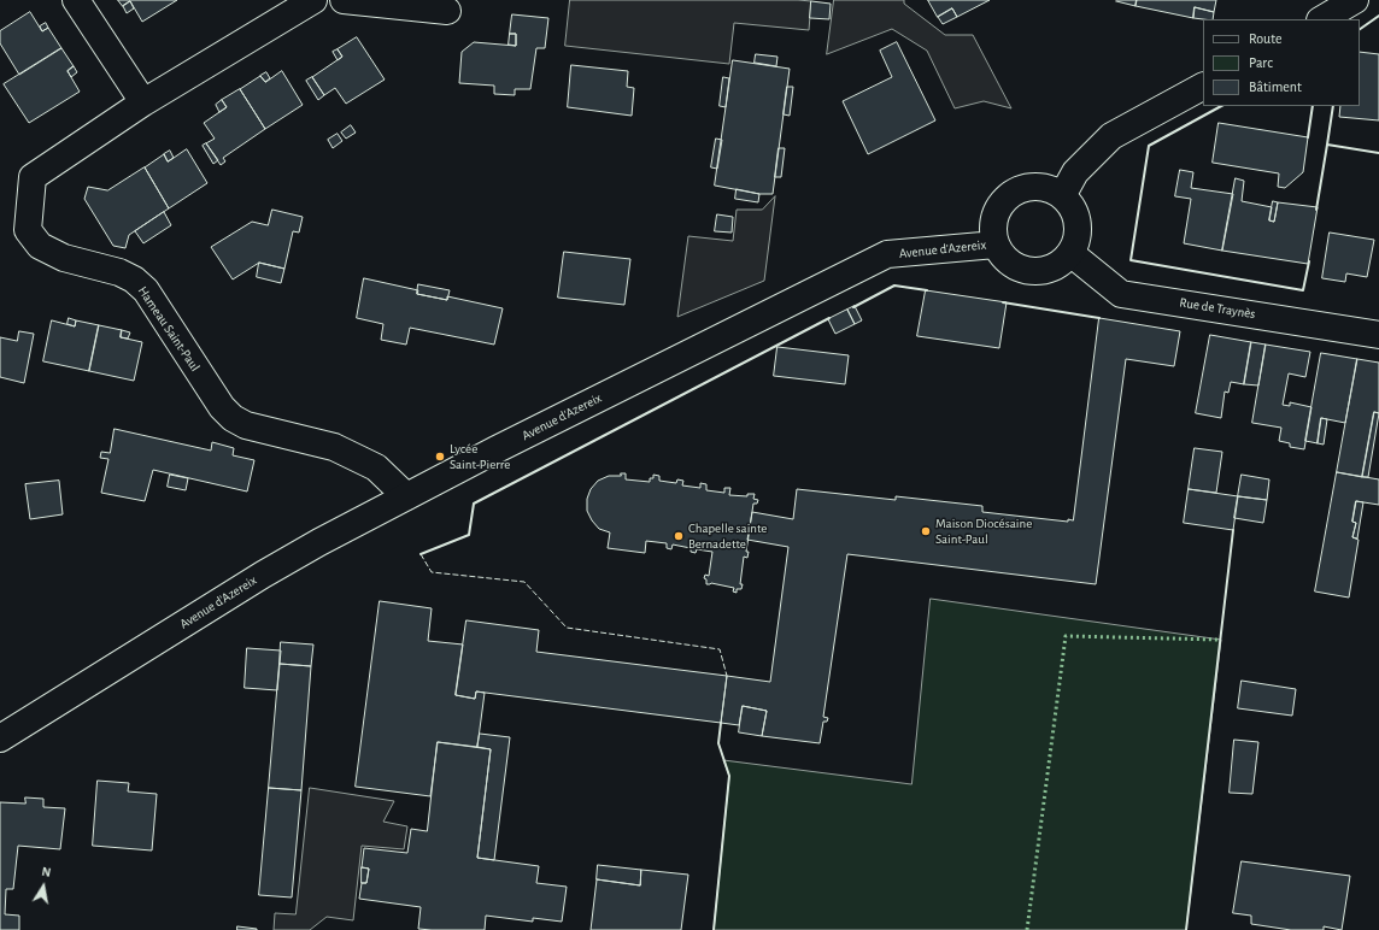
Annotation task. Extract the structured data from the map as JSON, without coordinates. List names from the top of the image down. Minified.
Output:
{"streets":{"street":["Avenue d'Azereix","Rue de Traynès","Hameau Saint-Paul"]},"crossings":[["Avenue d'Azereix","Rue de Traynès"],["Avenue d'Azereix","Hameau Saint-Paul"]],"places":["Lycée Saint-Pierre","Maison Diocésaine Saint-Paul","Chapelle sainte Bernadette"],"legend":["Route","Parc","Bâtiment"],"north":"top"}
